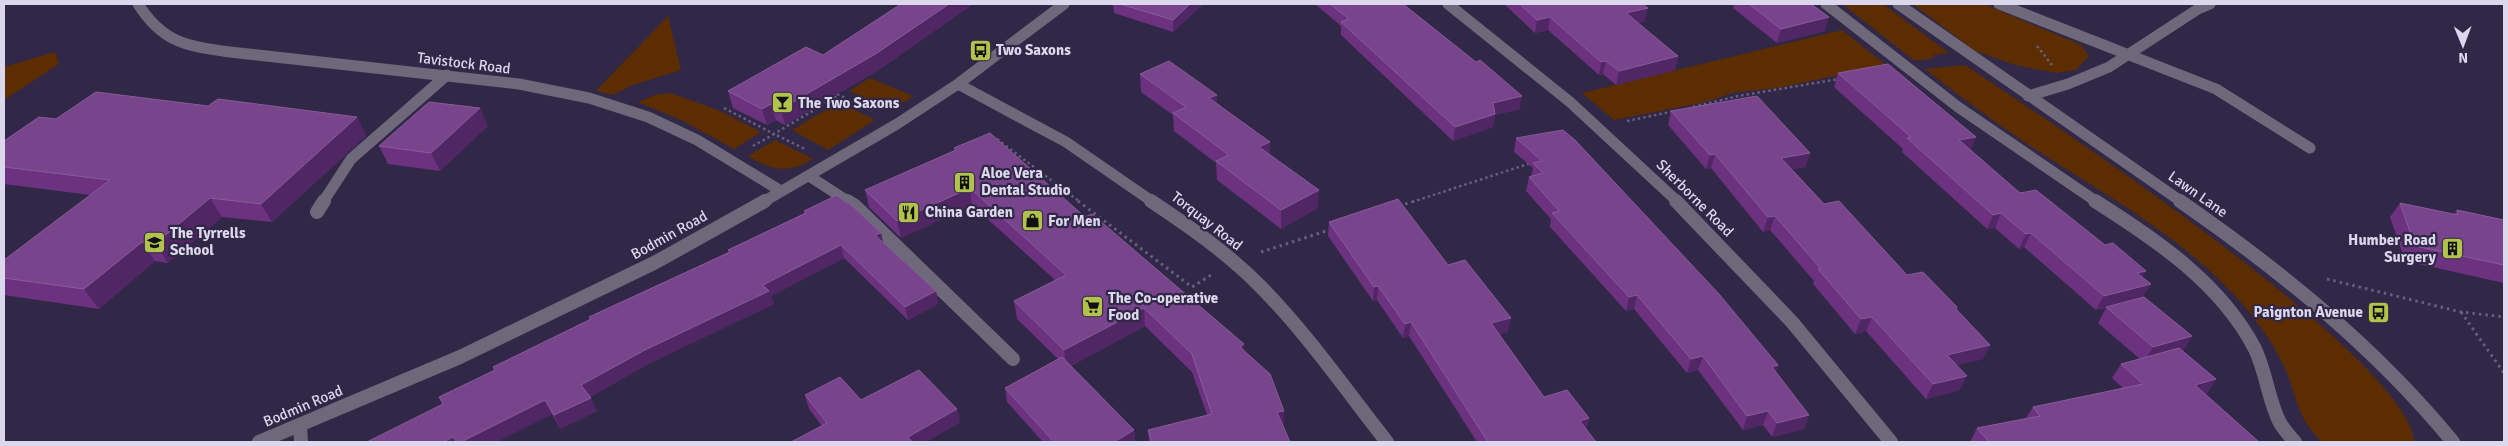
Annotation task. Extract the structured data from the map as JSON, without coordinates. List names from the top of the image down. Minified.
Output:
{"streets":{"street":["Tavistock Road","Lawn Lane","Sherborne Road","Torquay Road","Bodmin Road"]},"crossings":[["Tavistock Road","Bodmin Road"],["Torquay Road","Bodmin Road"]],"places":{"bus stop":["Two Saxons","Paignton Avenue"],"bar":["The Two Saxons"],"building":["Aloe Vera Dental Studio","Humber Road Surgery"],"restaurant":["China Garden"],"shop":["For Men"],"school or university":["The Tyrrells School"],"supermarket":["The Co-operative Food"]},"north":"bottom"}
